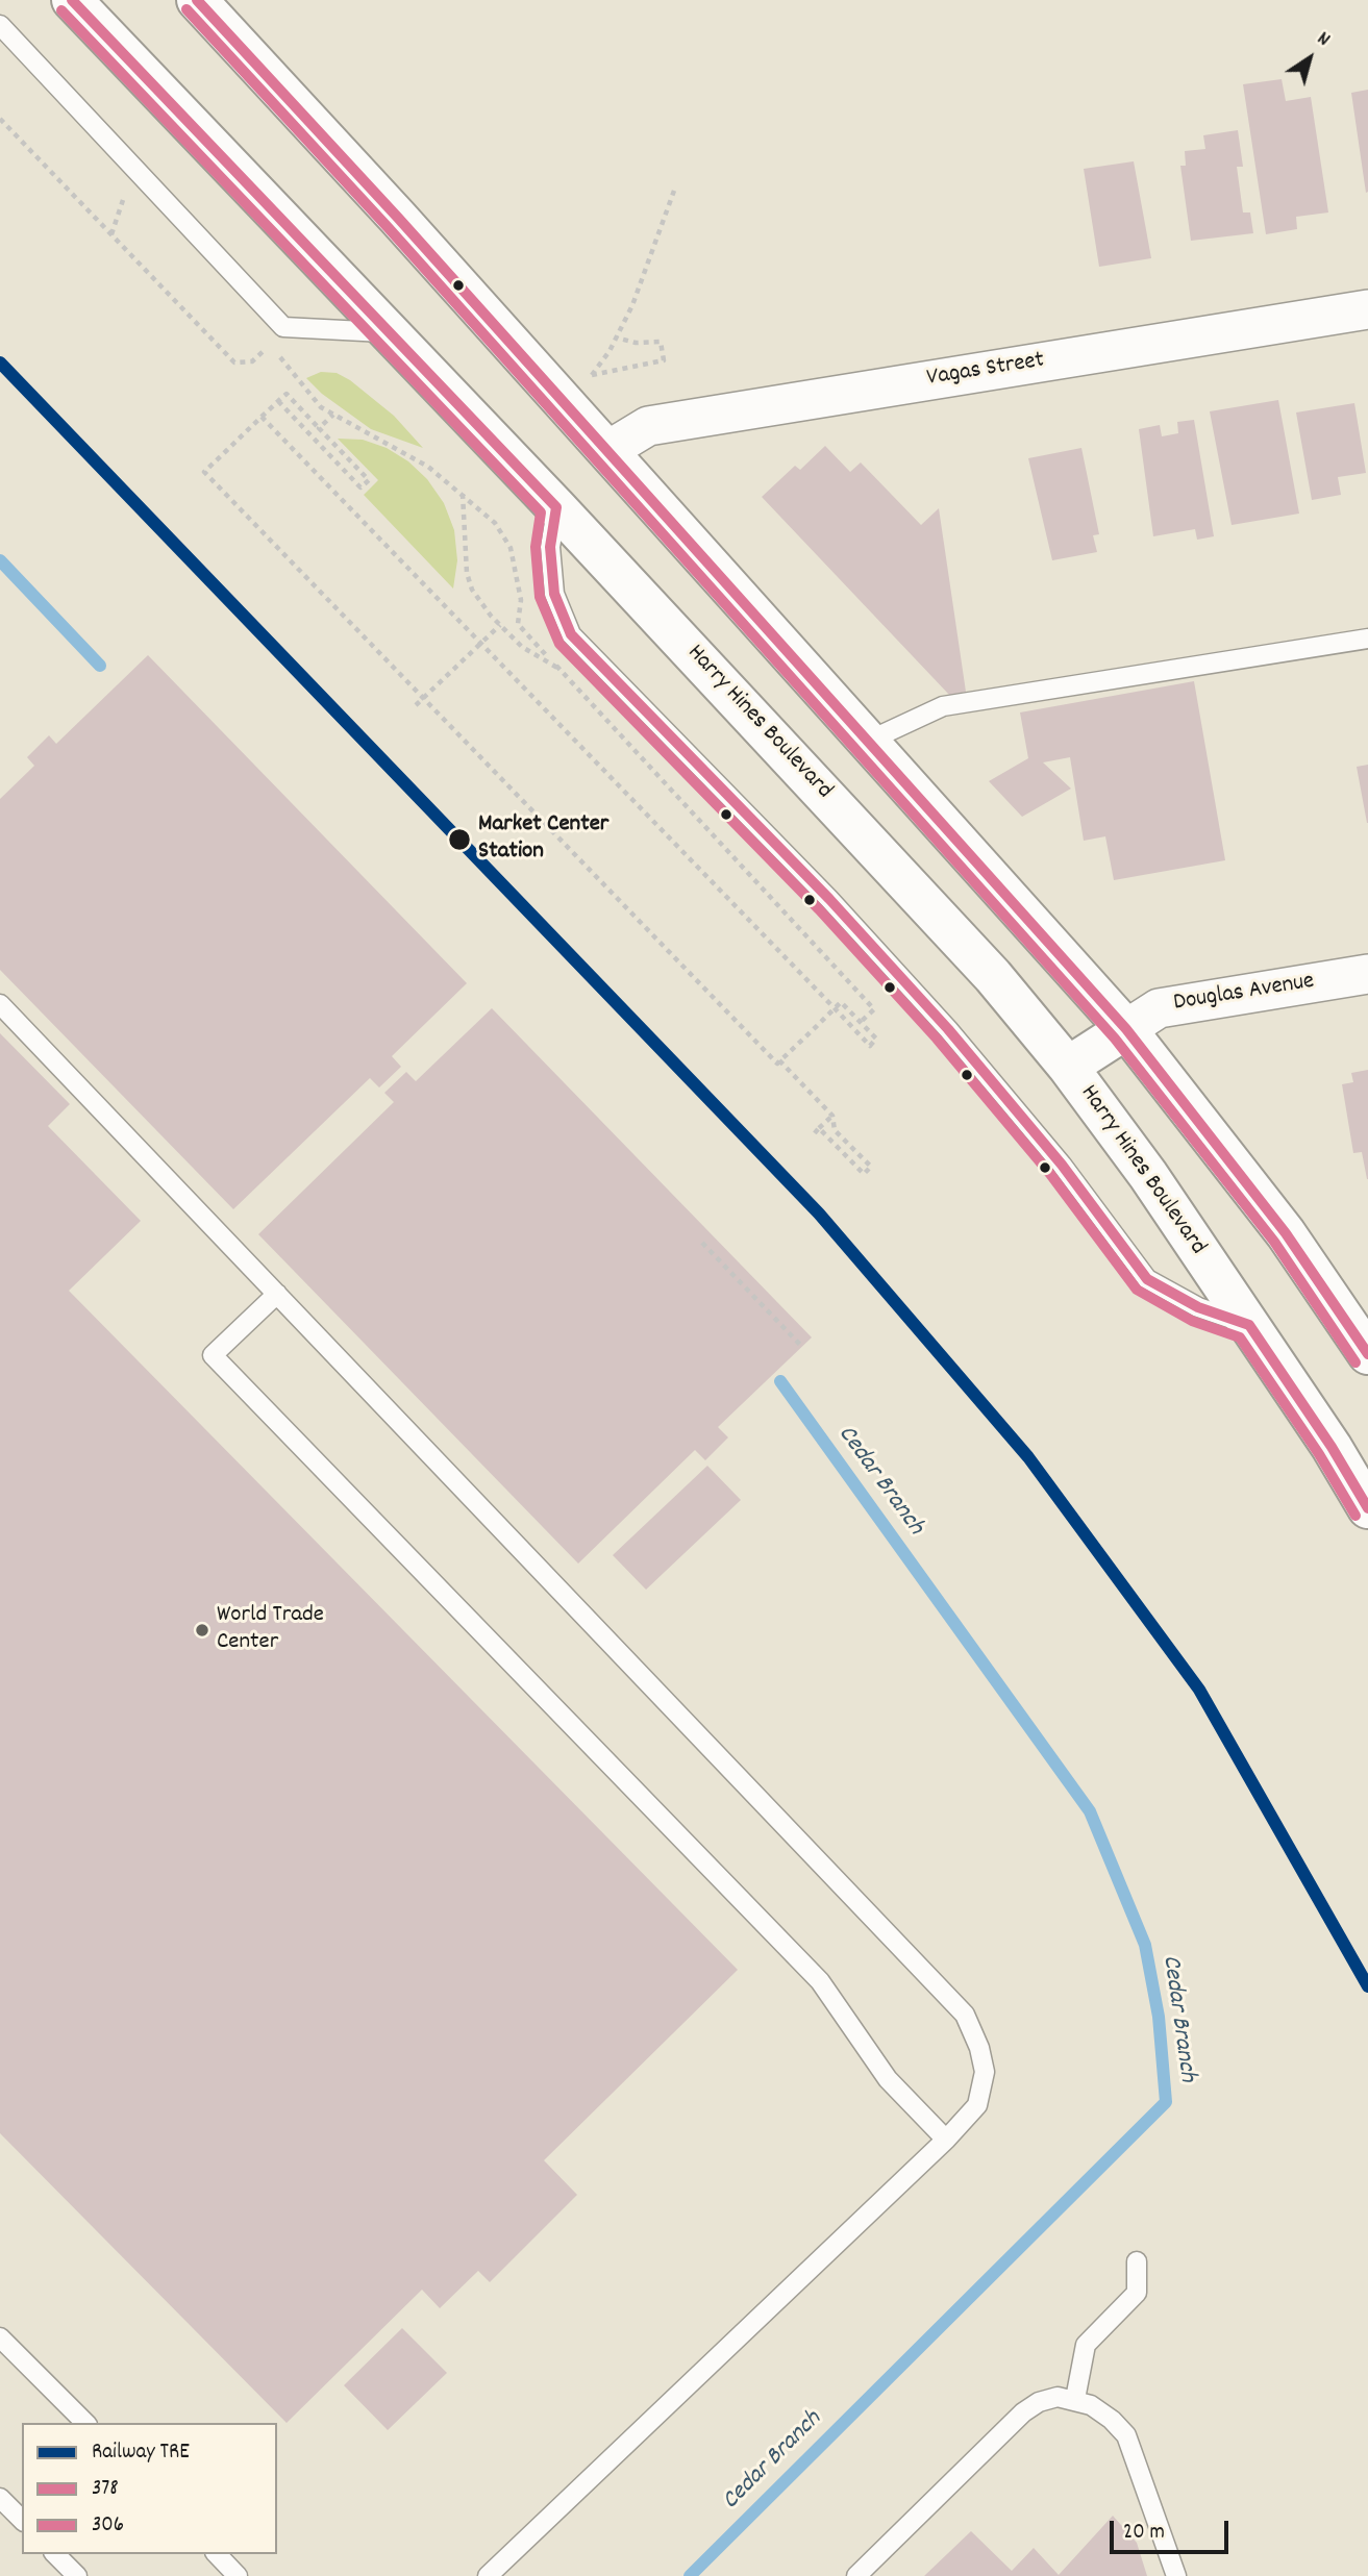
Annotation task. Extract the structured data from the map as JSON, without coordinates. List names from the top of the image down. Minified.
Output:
{"streets":{"main road":["Harry Hines Boulevard"],"street":["Vagas Street","Douglas Avenue"]},"water":["Cedar Branch"],"places":["Market Center Station","World Trade Center"],"lines":["transit line 378","transit line 306","rail line TRE"],"legend":["Railway TRE","378","306"],"scale_bar":"20 m","north":"top right"}
